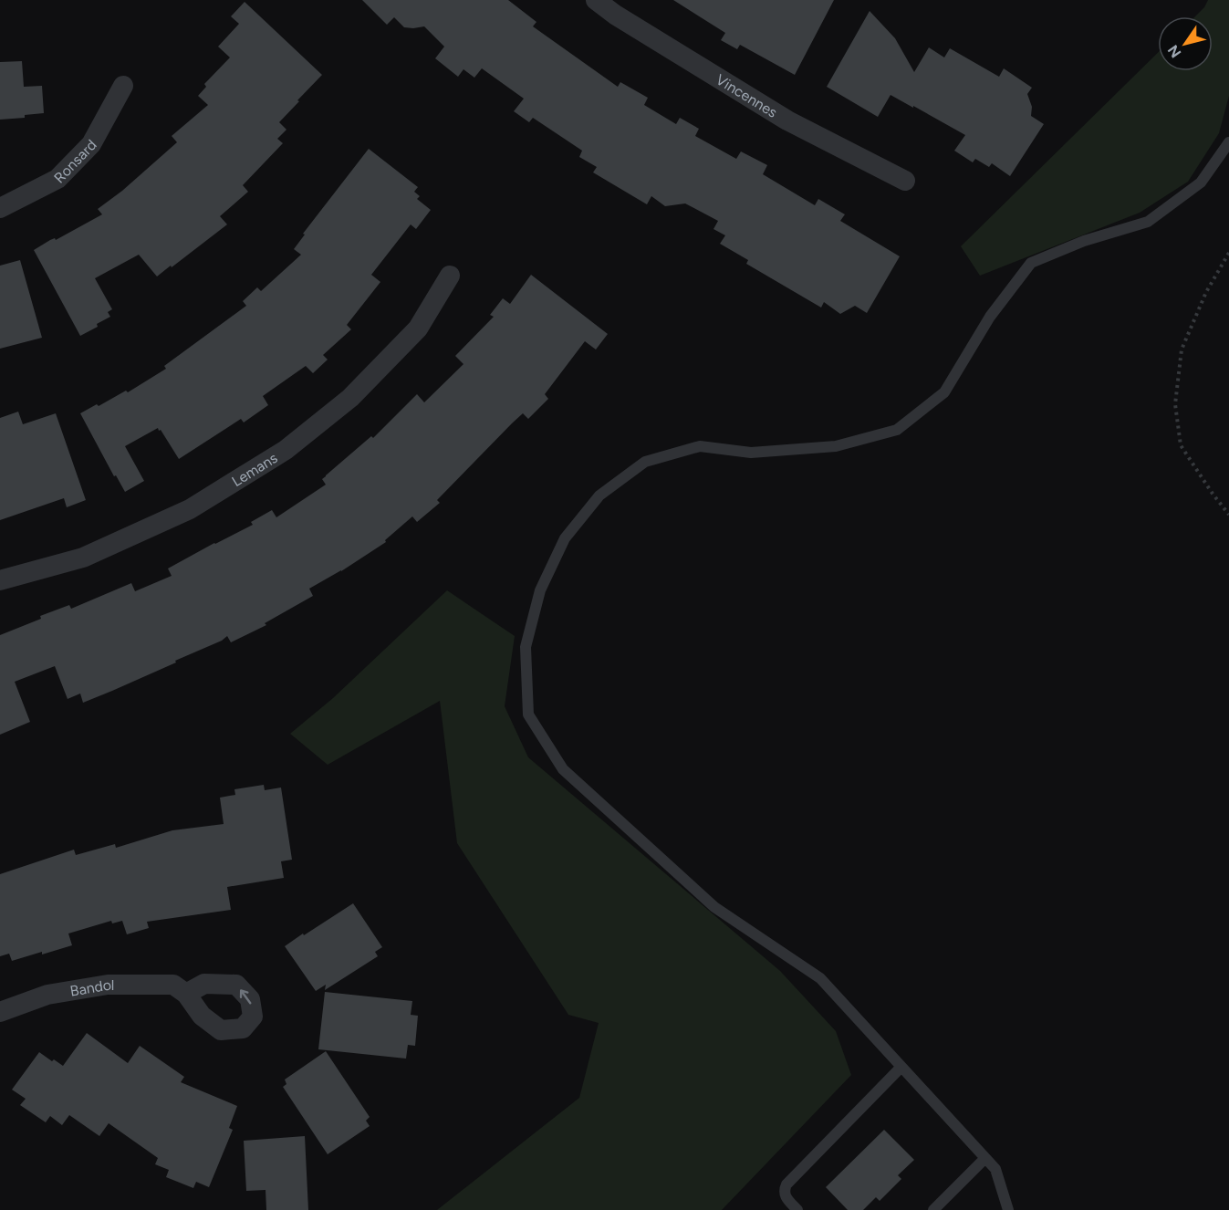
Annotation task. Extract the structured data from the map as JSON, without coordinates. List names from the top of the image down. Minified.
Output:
{"streets":{"street":["Vincennes","Ronsard","Lemans","Bandol"]},"north":"bottom left"}
